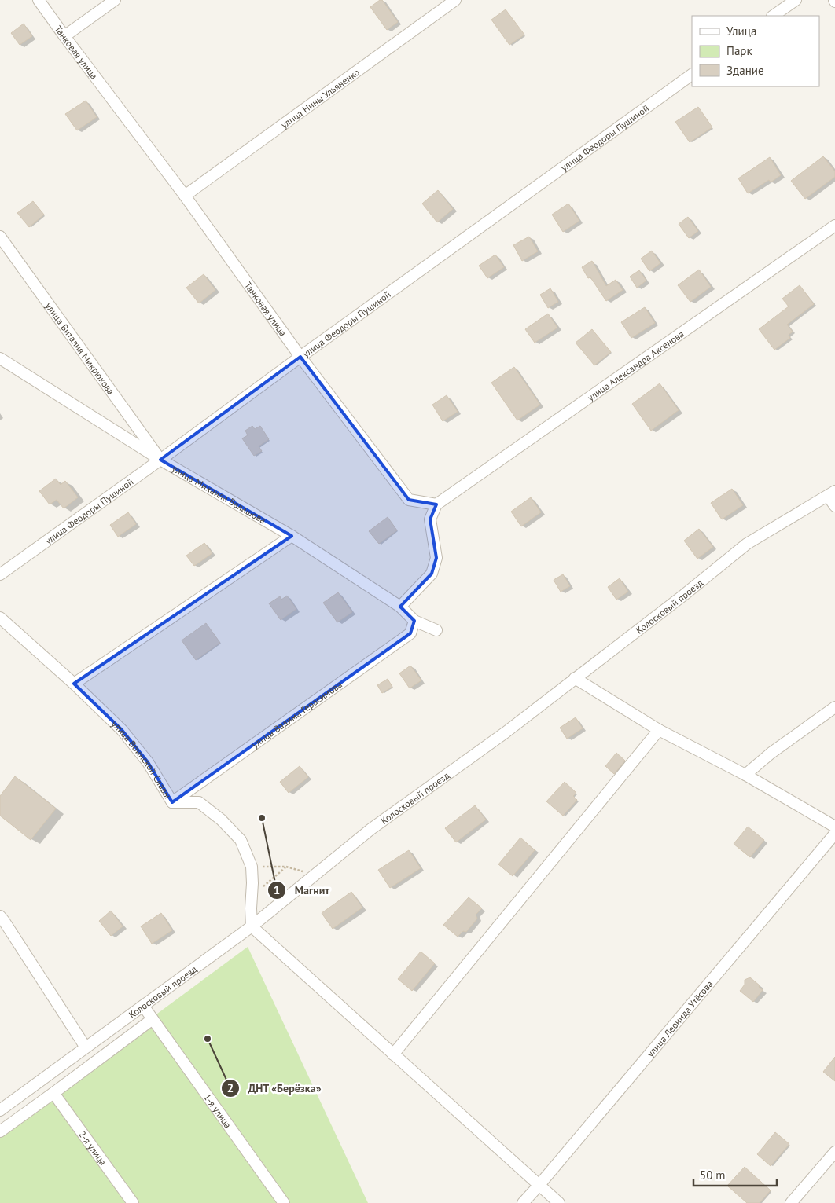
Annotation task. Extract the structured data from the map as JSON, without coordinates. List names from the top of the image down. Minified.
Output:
{"streets":{"street":["Танковая улица","улица Нины Ульяненко","улица Феодоры Пушиной","улица Виталия Микрюкова","улица Александра Аксенова","улица Михаила Балашова","Колосковый проезд","улица Вадима Герасимова","улица Воинской Славы","улица Леонида Утёсова","1-я улица","2-я улица"]},"crossings":[["Танковая улица","улица Нины Ульяненко"],["Танковая улица","улица Феодоры Пушиной"],["Танковая улица","улица Александра Аксенова"],["улица Феодоры Пушиной","улица Виталия Микрюкова"],["улица Феодоры Пушиной","улица Михаила Балашова"],["улица Виталия Микрюкова","улица Михаила Балашова"],["улица Михаила Балашова","улица Вадима Герасимова"],["Колосковый проезд","улица Воинской Славы"],["Колосковый проезд","1-я улица"],["улица Вадима Герасимова","улица Воинской Славы"]],"places":["Магнит","ДНТ «Берёзка»"],"legend":["Улица","Парк","Здание"],"scale_bar":"50 m"}
